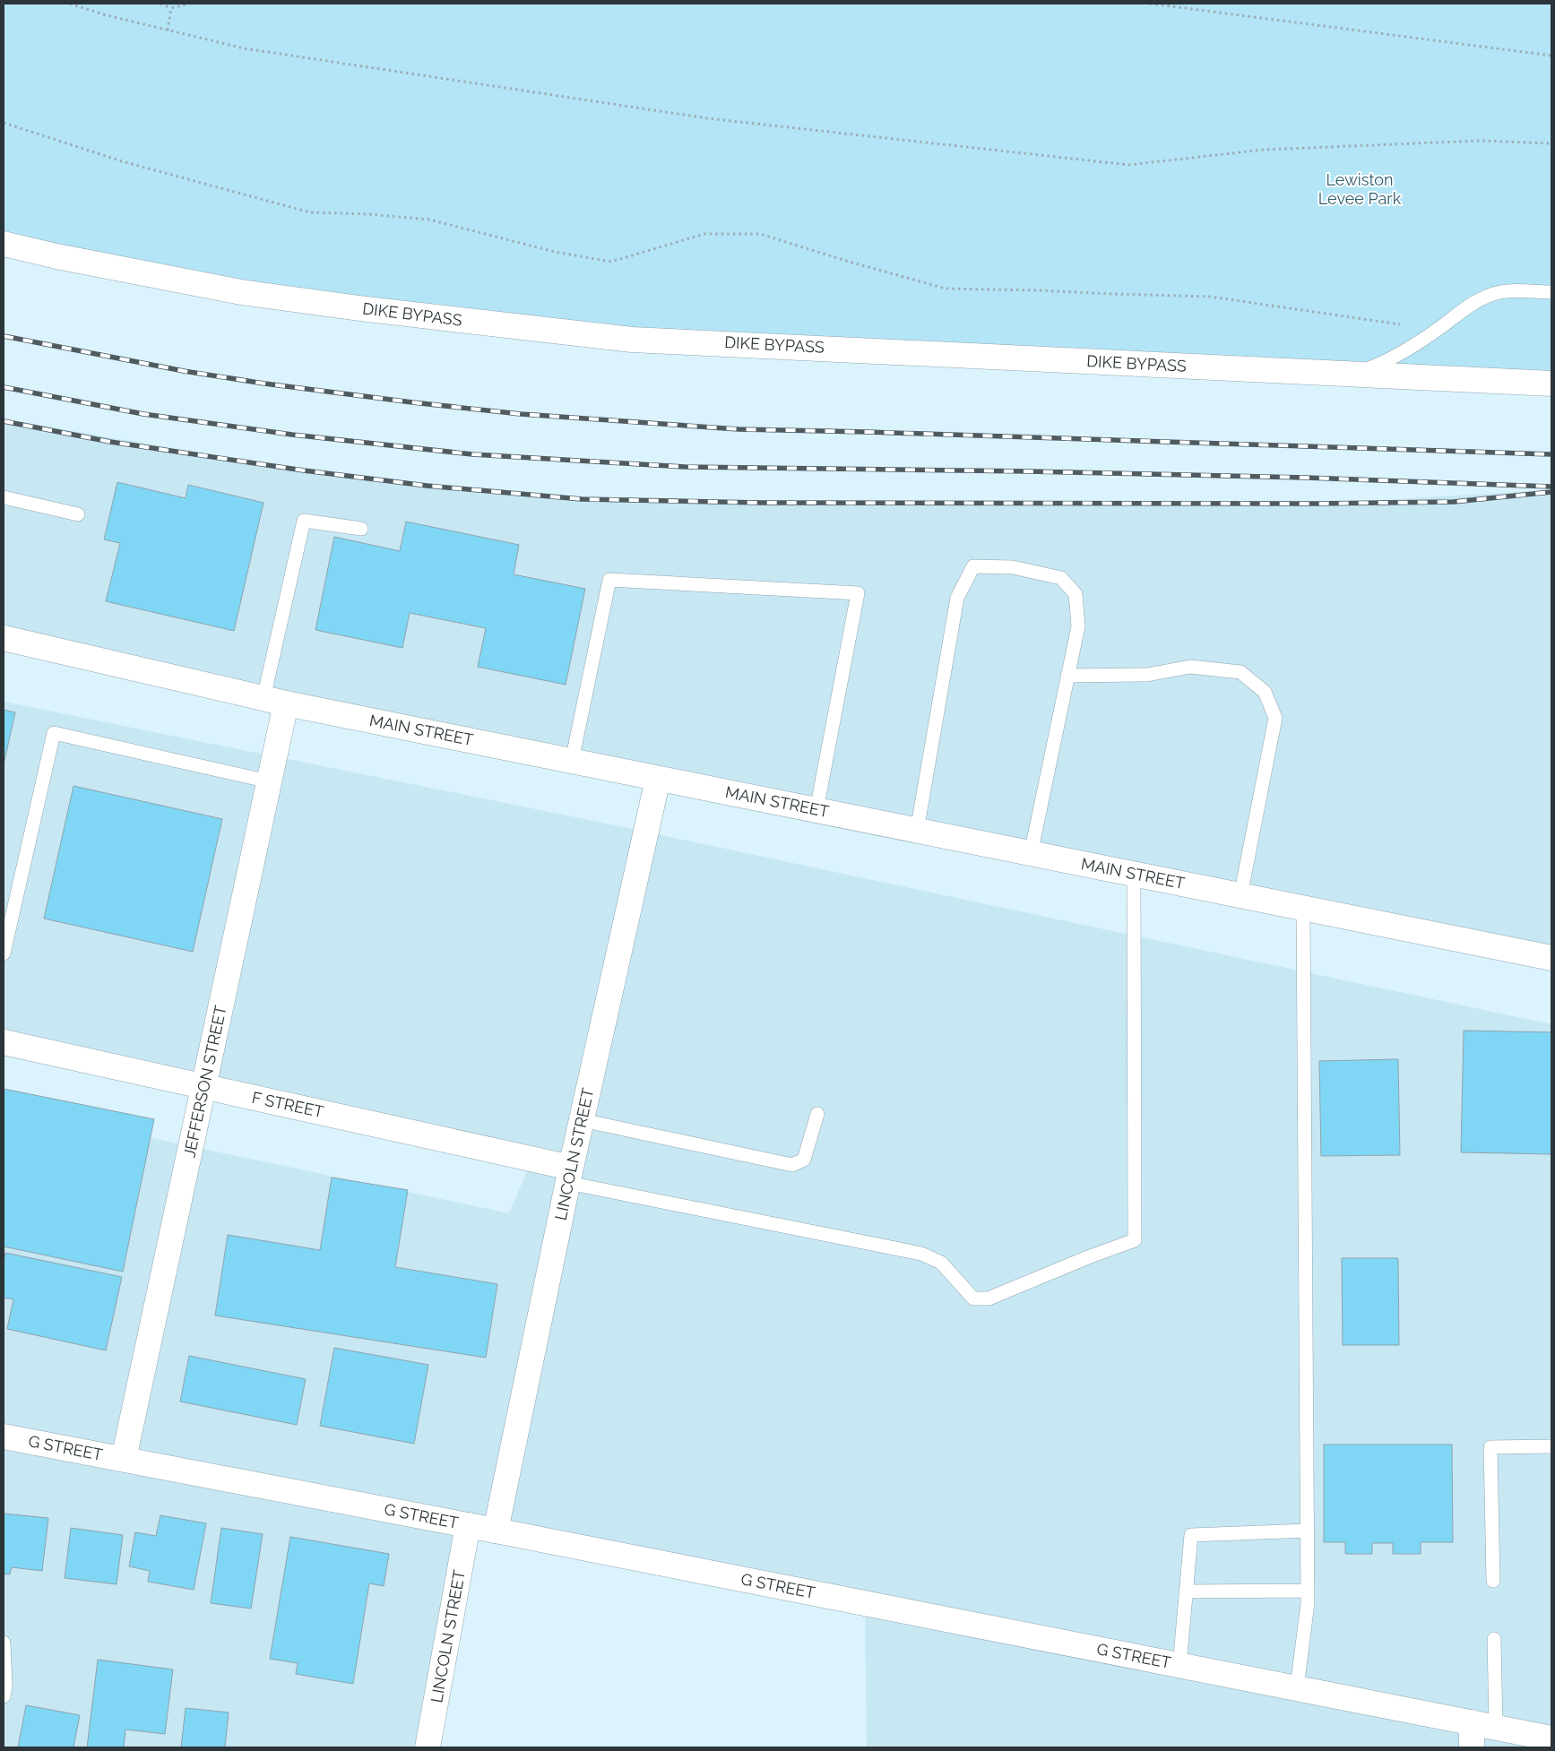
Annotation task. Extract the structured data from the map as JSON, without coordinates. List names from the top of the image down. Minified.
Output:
{"streets":{"main road":["DIKE BYPASS","MAIN STREET","JEFFERSON STREET","F STREET","LINCOLN STREET","G STREET"]},"crossings":[["MAIN STREET","JEFFERSON STREET"],["MAIN STREET","LINCOLN STREET"],["JEFFERSON STREET","F STREET"],["JEFFERSON STREET","G STREET"],["F STREET","LINCOLN STREET"],["LINCOLN STREET","G STREET"]],"parks":["Lewiston Levee Park"]}
